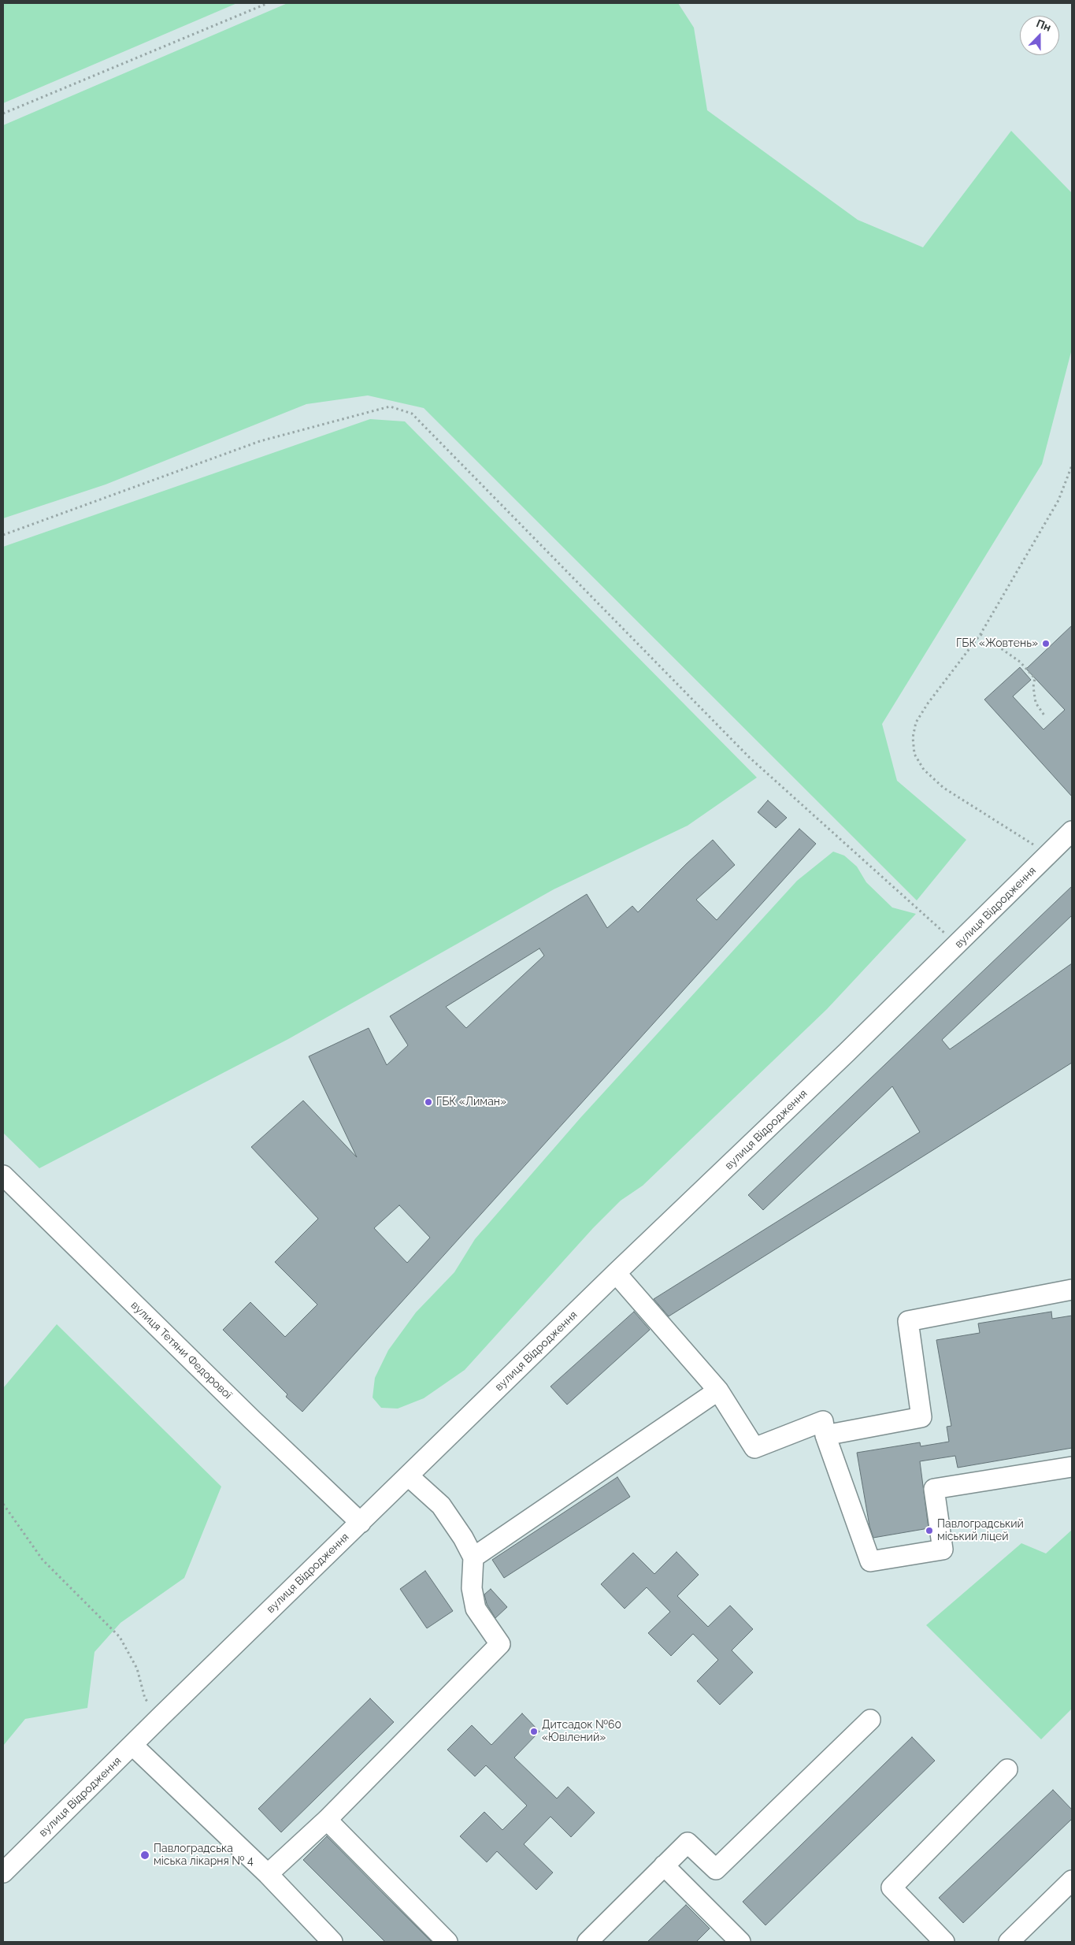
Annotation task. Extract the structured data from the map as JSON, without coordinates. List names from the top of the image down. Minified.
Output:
{"streets":{"street":["вулиця Відродження","вулиця Тетяни Федорової"]},"crossings":[["вулиця Відродження","вулиця Тетяни Федорової"]],"places":["ГБК «Жовтень»","ГБК «Лиман»","Павлоградський міський ліцей","Дитсадок №60 «Ювілений»","Павлоградська міська лікарня № 4"],"north":"top"}
